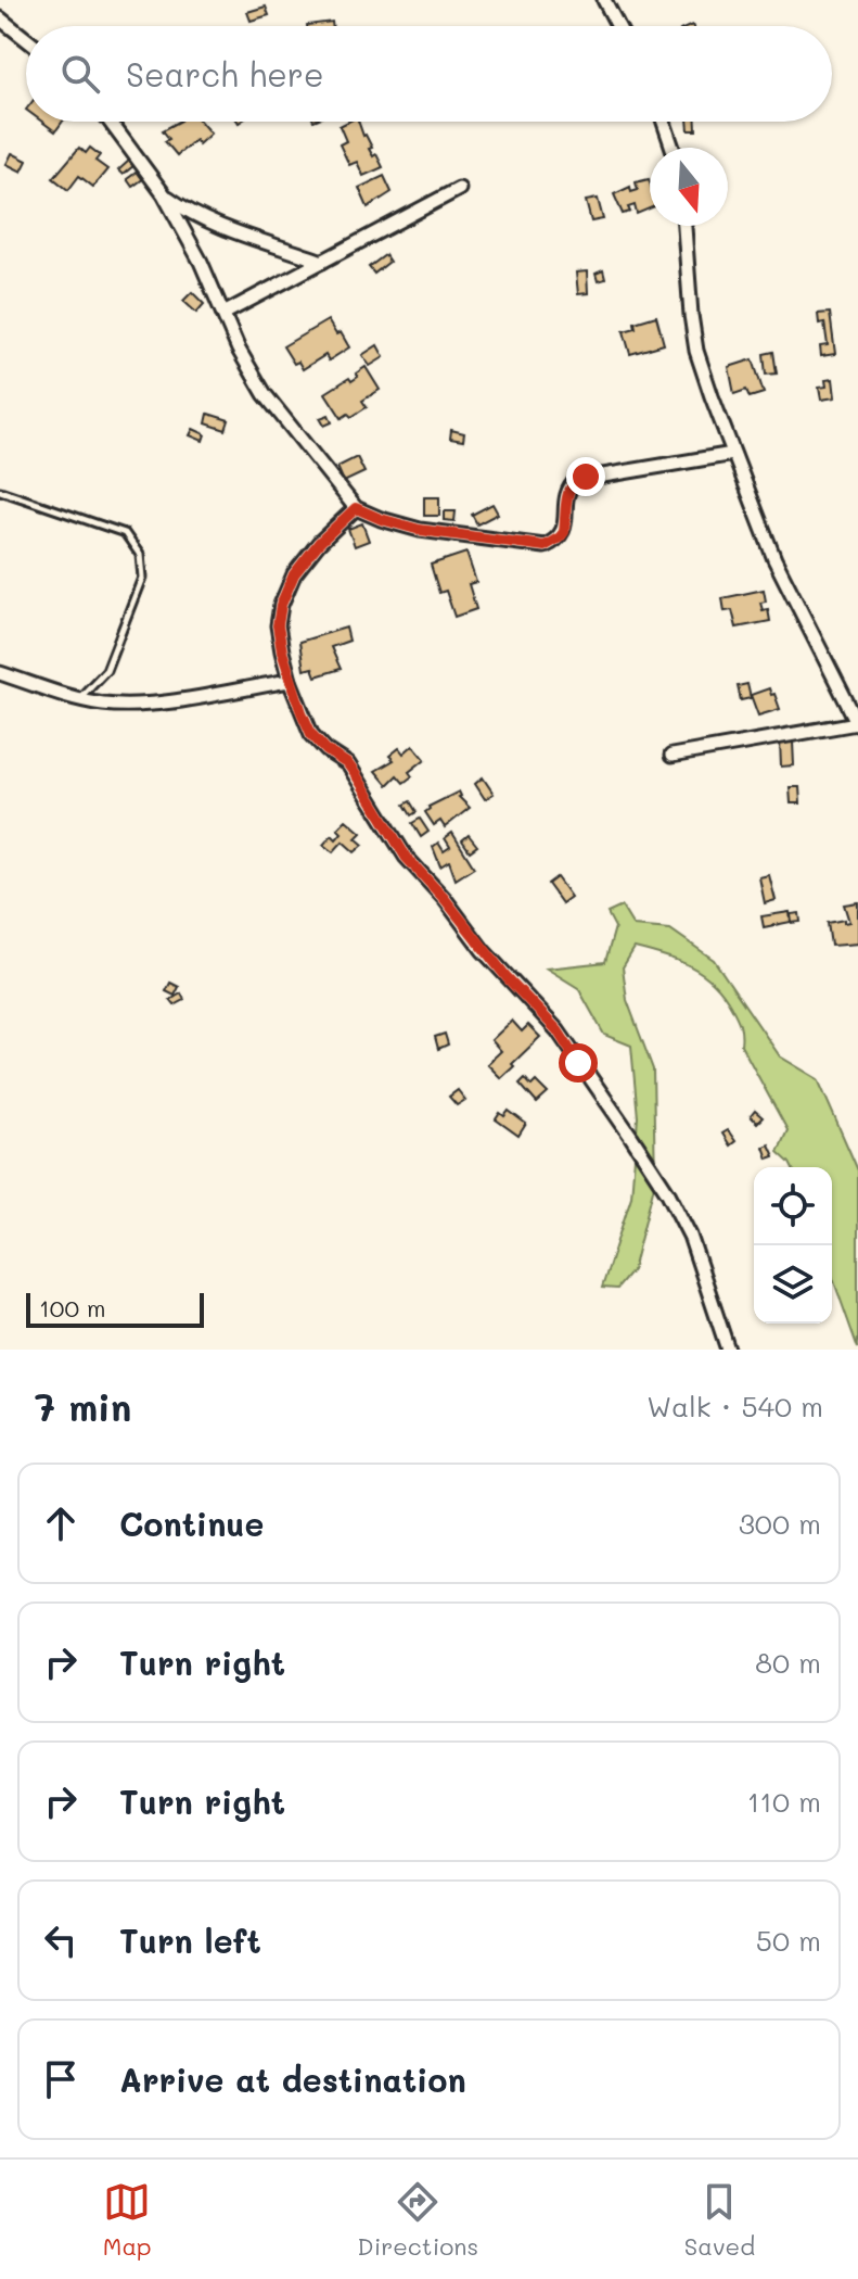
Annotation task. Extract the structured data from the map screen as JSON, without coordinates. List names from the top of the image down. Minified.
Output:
{"scale_bar":"100 m","north":"bottom","page":{"search":"Search here","scale":"100 m","heading":["7 min","Walk · 540 m"],"list":[["Continue","300 m"],["Turn right","80 m"],["Turn right","110 m"],["Turn left","50 m"],"Arrive at destination"],"nav":["Map","Directions","Saved"]}}
